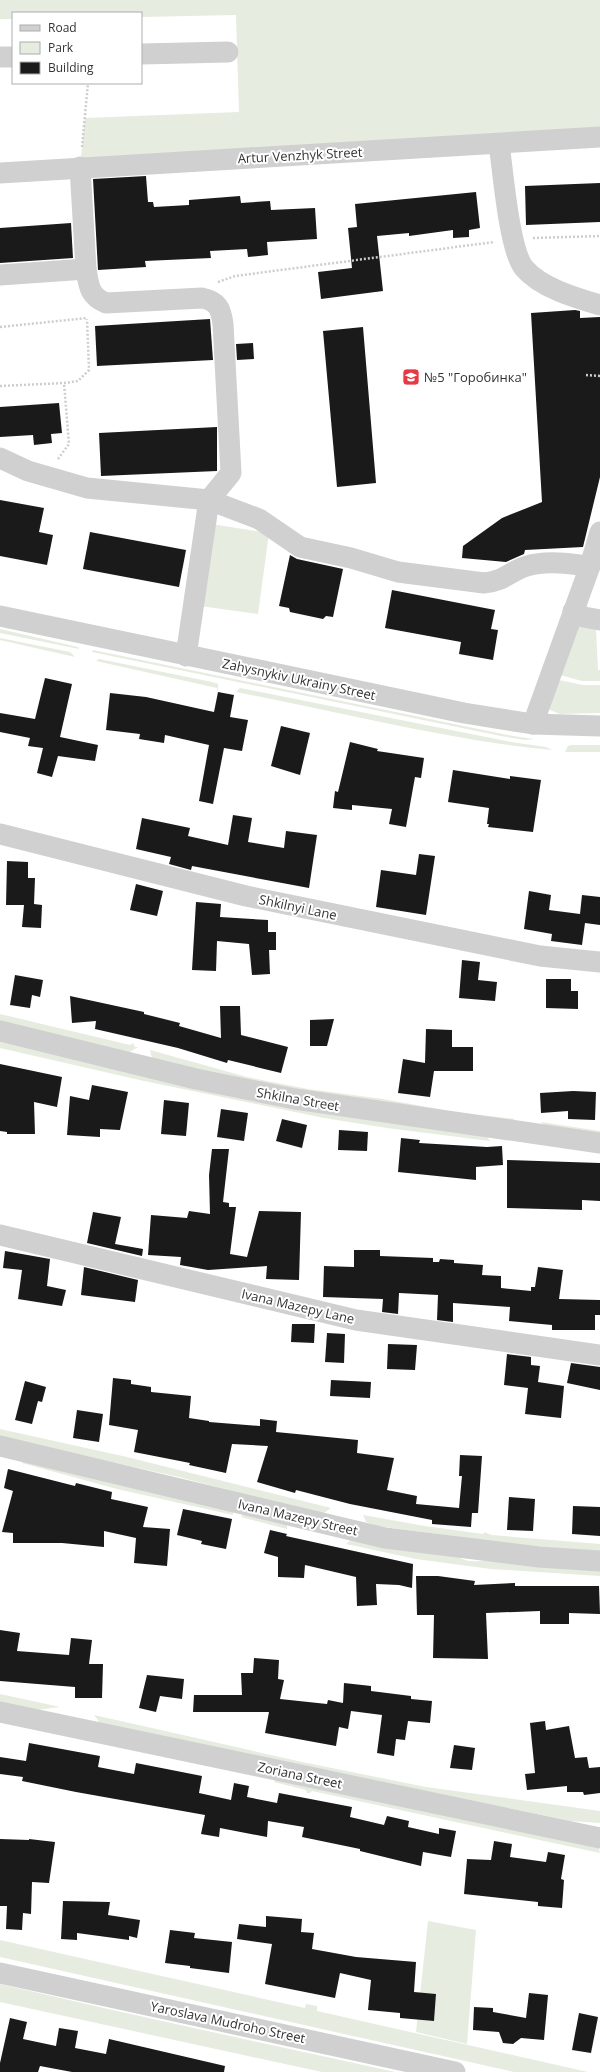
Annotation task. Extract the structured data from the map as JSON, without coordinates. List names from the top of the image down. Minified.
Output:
{"streets":{"street":["Artur Venzhyk Street","Zahysnykiv Ukrainy Street","Shkilnyi Lane","Shkilna Street","Ivana Mazepy Lane","Ivana Mazepy Street","Zoriana Street","Yaroslava Mudroho Street"]},"places":{"school or university":["№5 \"Горобинка\""]},"legend":["Road","Park","Building"]}
